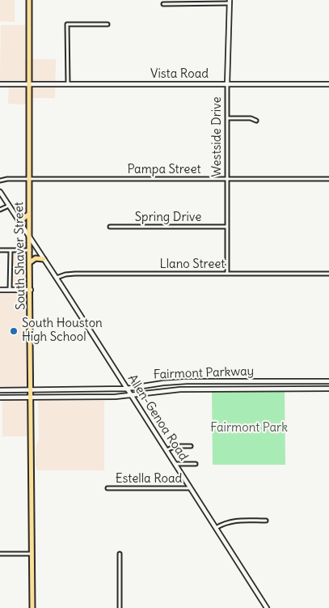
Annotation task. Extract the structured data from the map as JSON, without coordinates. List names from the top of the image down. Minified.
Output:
{"streets":{"main road":["Vista Road","Westside Drive","South Shaver Street","Fairmont Parkway","Allen-Genoa Road"],"street":["Pampa Street","Spring Drive","Llano Street","Estella Road"]},"crossings":[["Vista Road","Westside Drive"],["Vista Road","South Shaver Street"],["Westside Drive","Pampa Street"],["Westside Drive","Spring Drive"],["Westside Drive","Llano Street"],["Pampa Street","South Shaver Street"],["South Shaver Street","Fairmont Parkway"],["South Shaver Street","Allen-Genoa Road"],["Llano Street","Allen-Genoa Road"],["Fairmont Parkway","Allen-Genoa Road"],["Allen-Genoa Road","Estella Road"]],"parks":["Fairmont Park"],"places":["South Houston High School"]}
